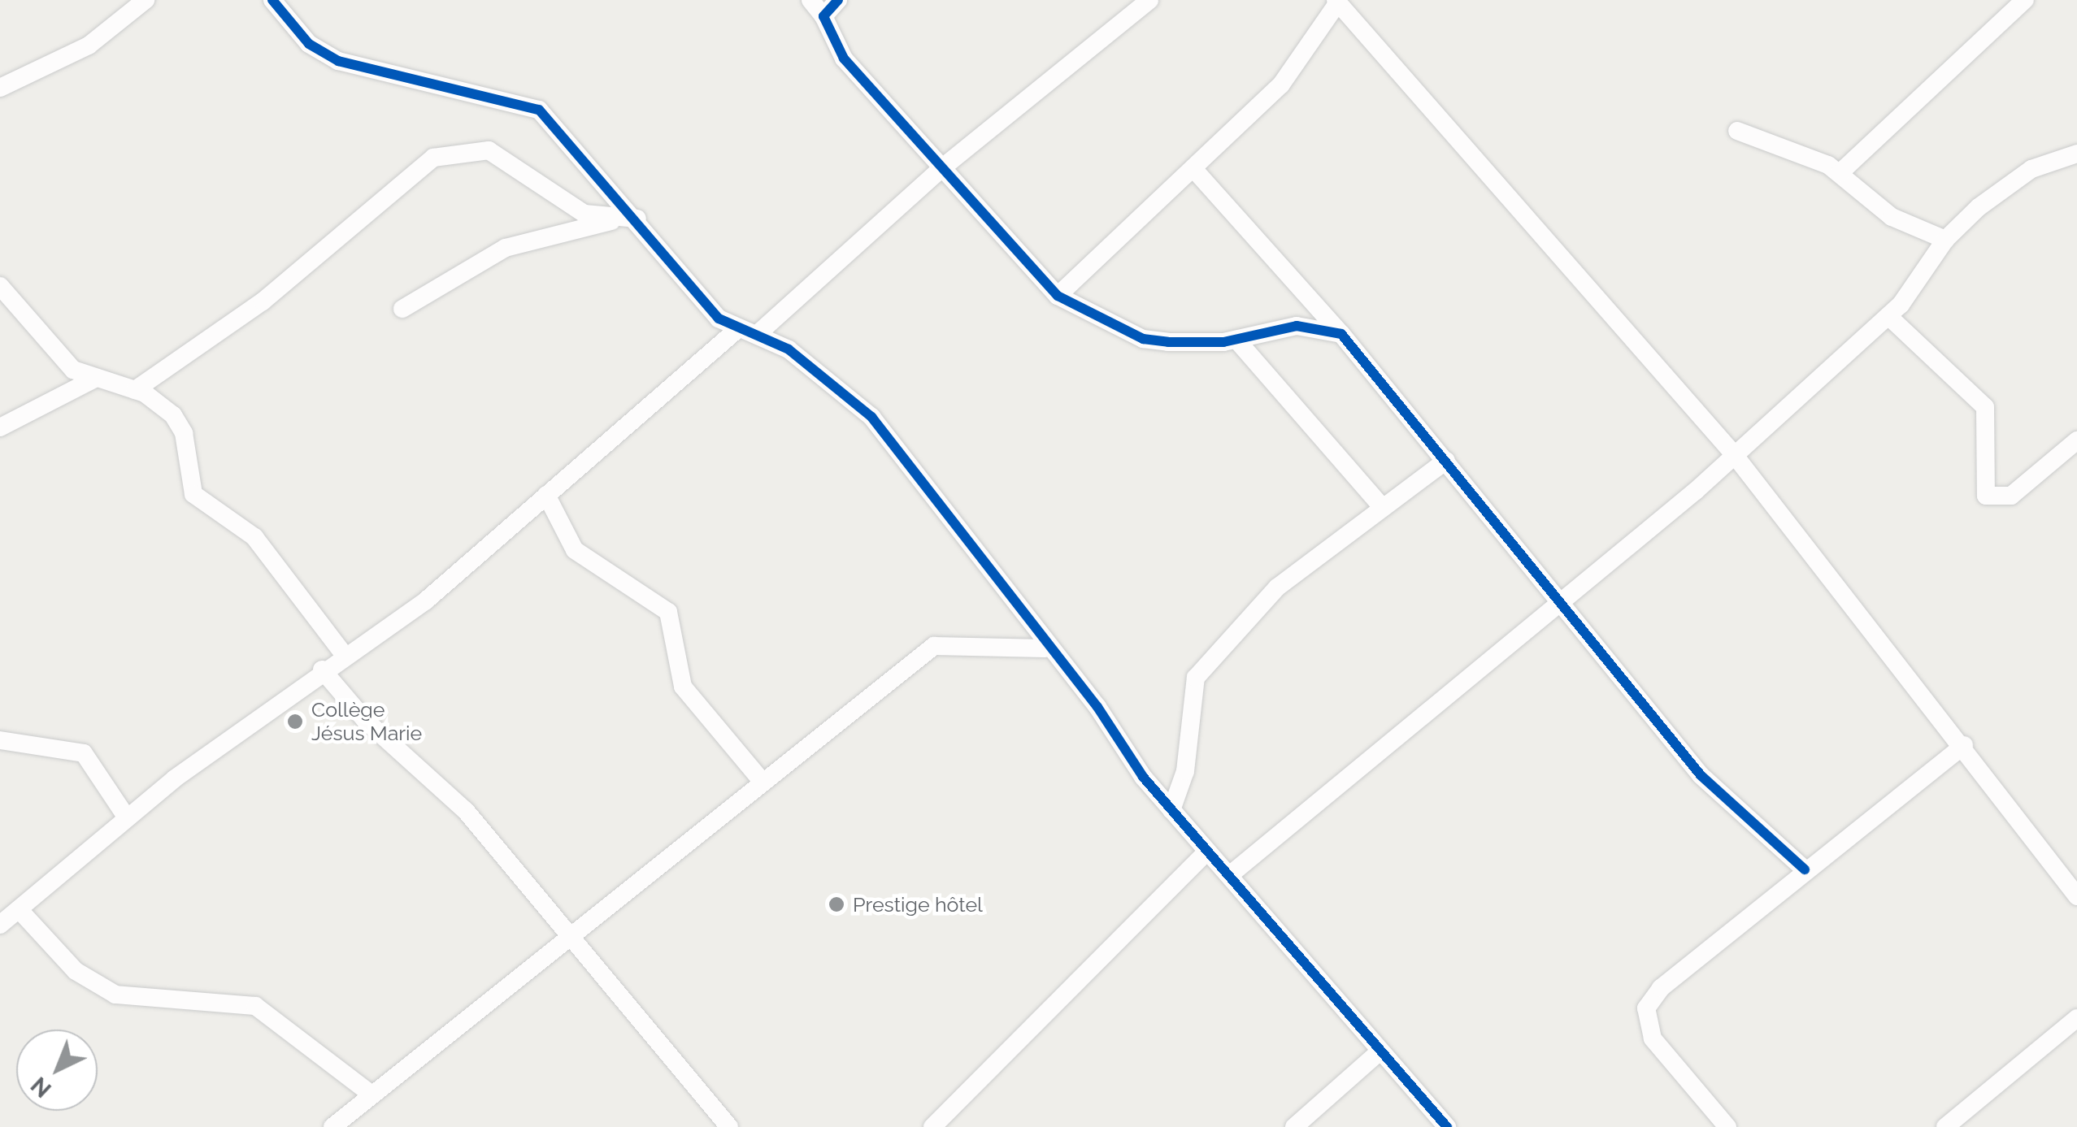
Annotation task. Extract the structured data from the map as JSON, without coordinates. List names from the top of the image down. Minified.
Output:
{"places":["Collège Jésus Marie","Prestige hôtel"],"north":"bottom left"}
